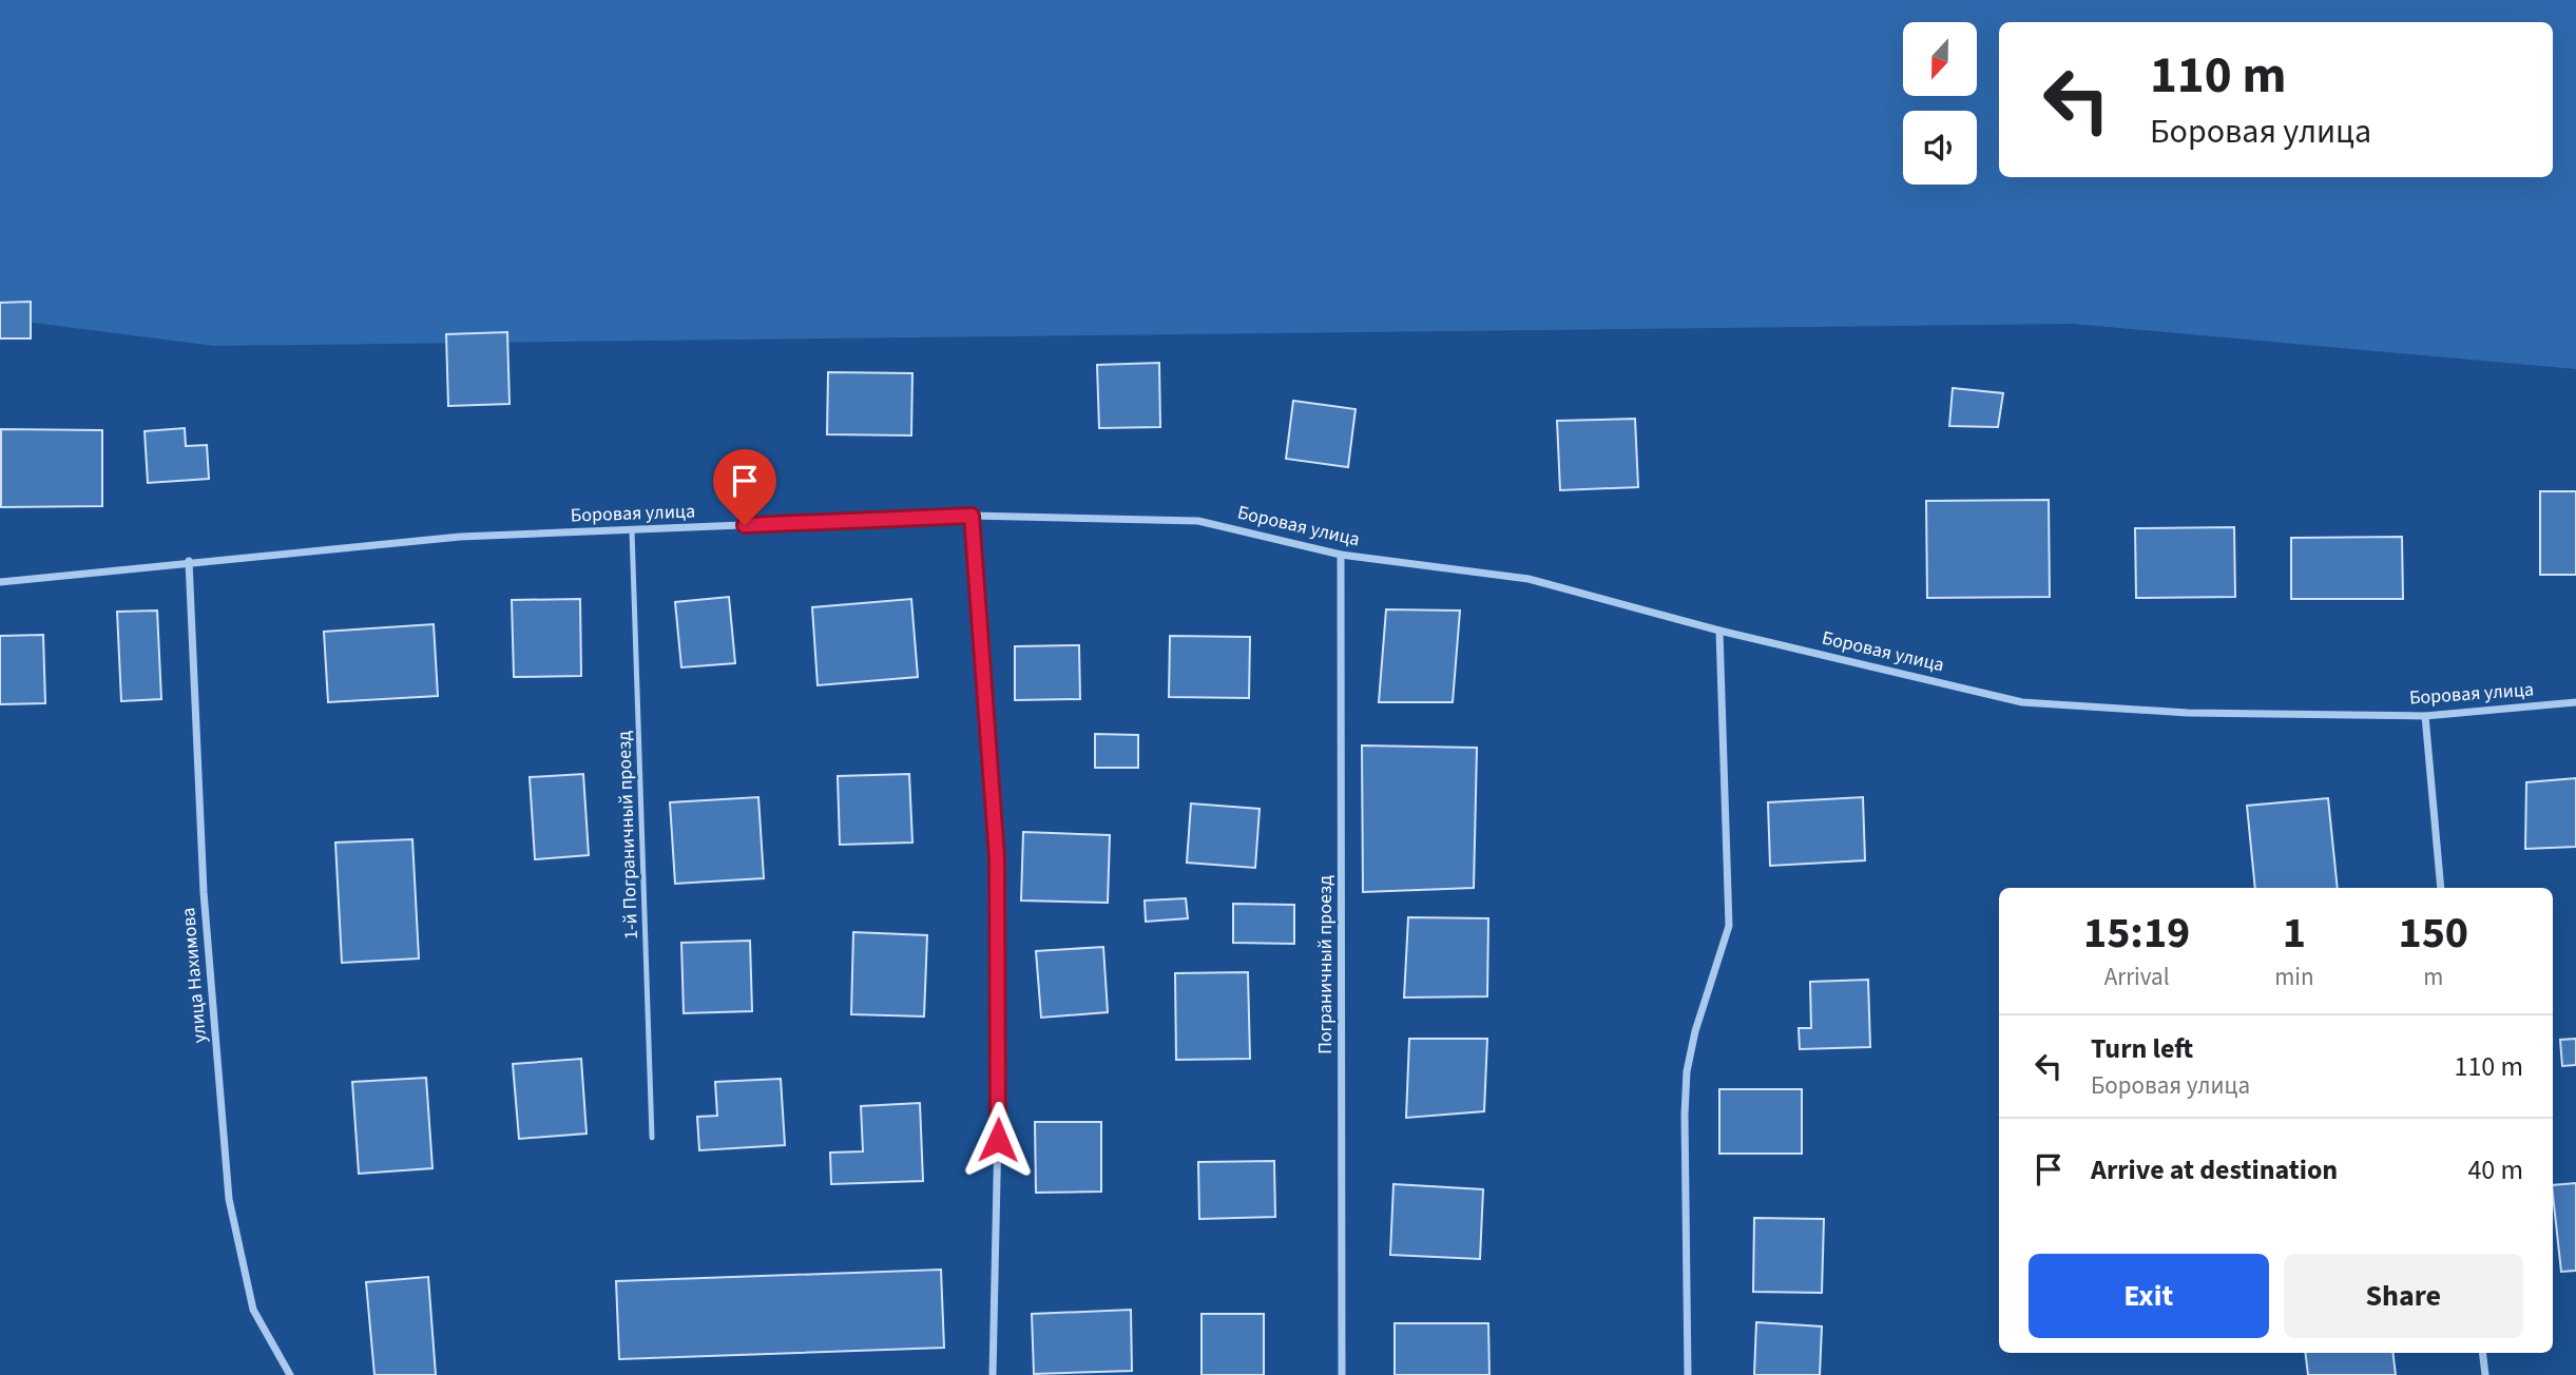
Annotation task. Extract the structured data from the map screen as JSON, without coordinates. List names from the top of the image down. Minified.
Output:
{"streets":{"street":["Боровая улица","Пограничный проезд","улица Нахимова"],"lane":["1-й Пограничный проезд"]},"crossings":[["Боровая улица","1-й Пограничный проезд"],["Боровая улица","Пограничный проезд"],["Боровая улица","улица Нахимова"]],"north":"bottom","page":{"turn":["110 m","Боровая улица"],"eta":["15:19","Arrival","1","min","150","m"],"list":[{"name":"Turn left","note":"Боровая улица","value":"110 m"},{"name":"Arrive at destination","value":"40 m"}],"buttons":["Exit","Share"]}}
